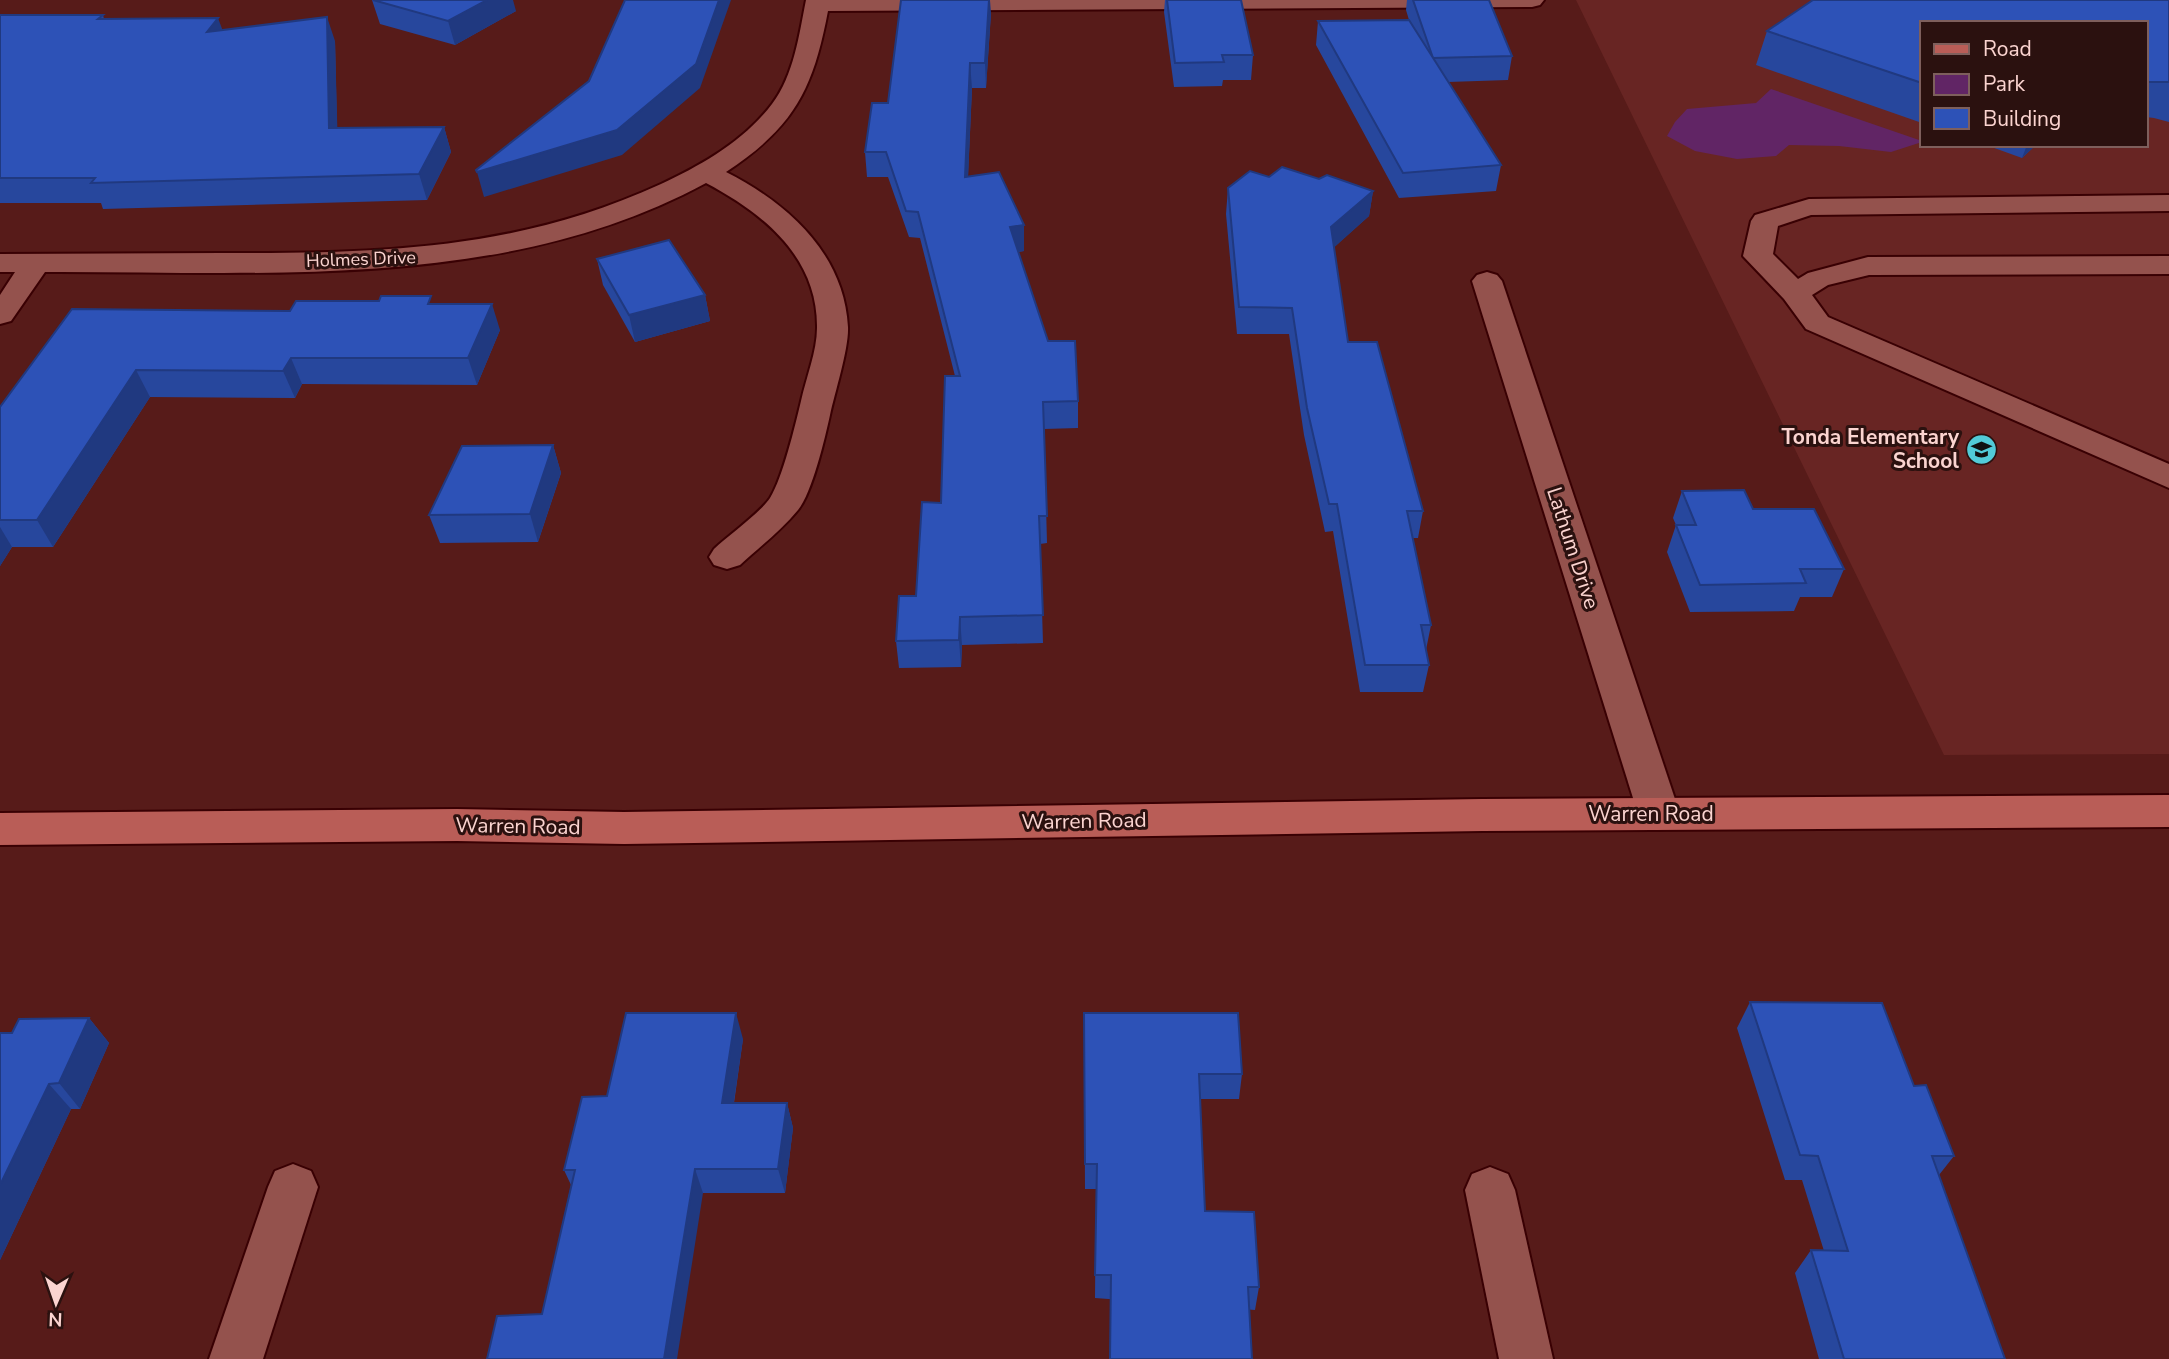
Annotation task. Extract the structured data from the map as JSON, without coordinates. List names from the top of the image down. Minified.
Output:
{"streets":{"main road":["Warren Road"],"street":["Holmes Drive","Lathum Drive"]},"crossings":[["Lathum Drive","Warren Road"]],"places":{"school or university":["Tonda Elementary School"]},"legend":["Road","Park","Building"],"north":"bottom"}
